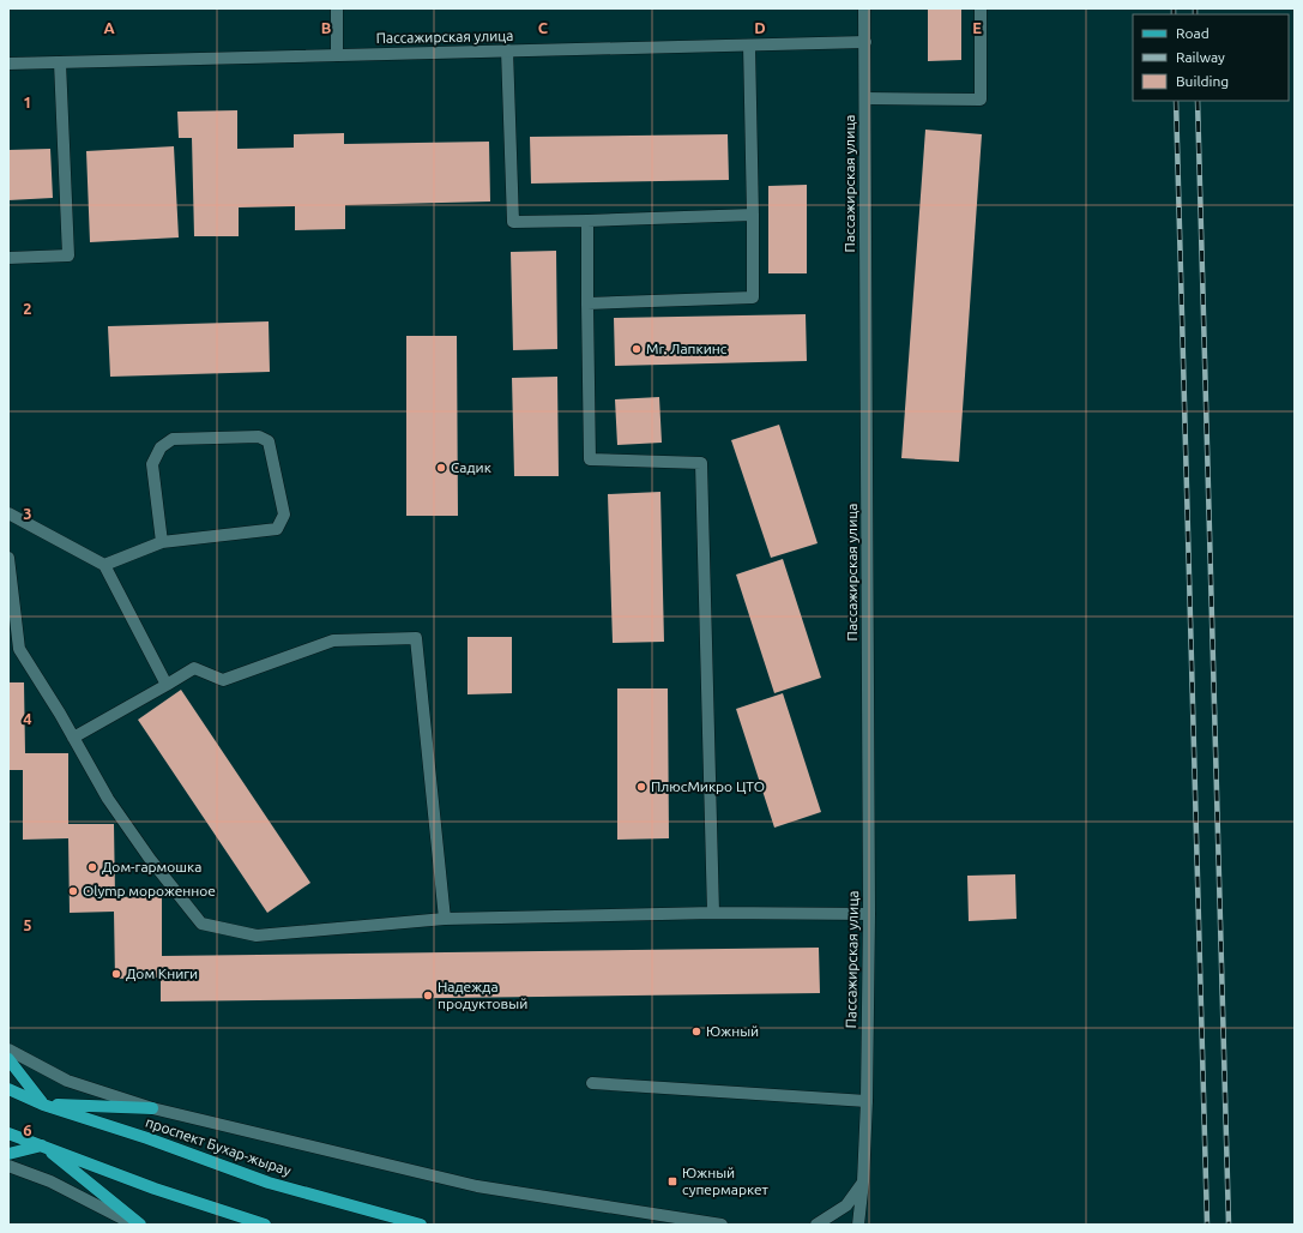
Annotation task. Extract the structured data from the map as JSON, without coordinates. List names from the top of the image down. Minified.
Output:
{"streets":{"main road":["проспект Бухар-жырау"],"street":["Пассажирская улица"]},"places":{"other":["Mr. Лапкинс","Садик","ПлюсМикро ЦТО","Дом-гармошка","Olymp мороженное","Дом Книги","Надежда продуктовый","Южный"],"transit":["Южный супермаркет"]},"legend":["Road","Railway","Building"],"grid":{"columns":["A","B","C","D","E"],"rows":["1","2","3","4","5","6"]}}
